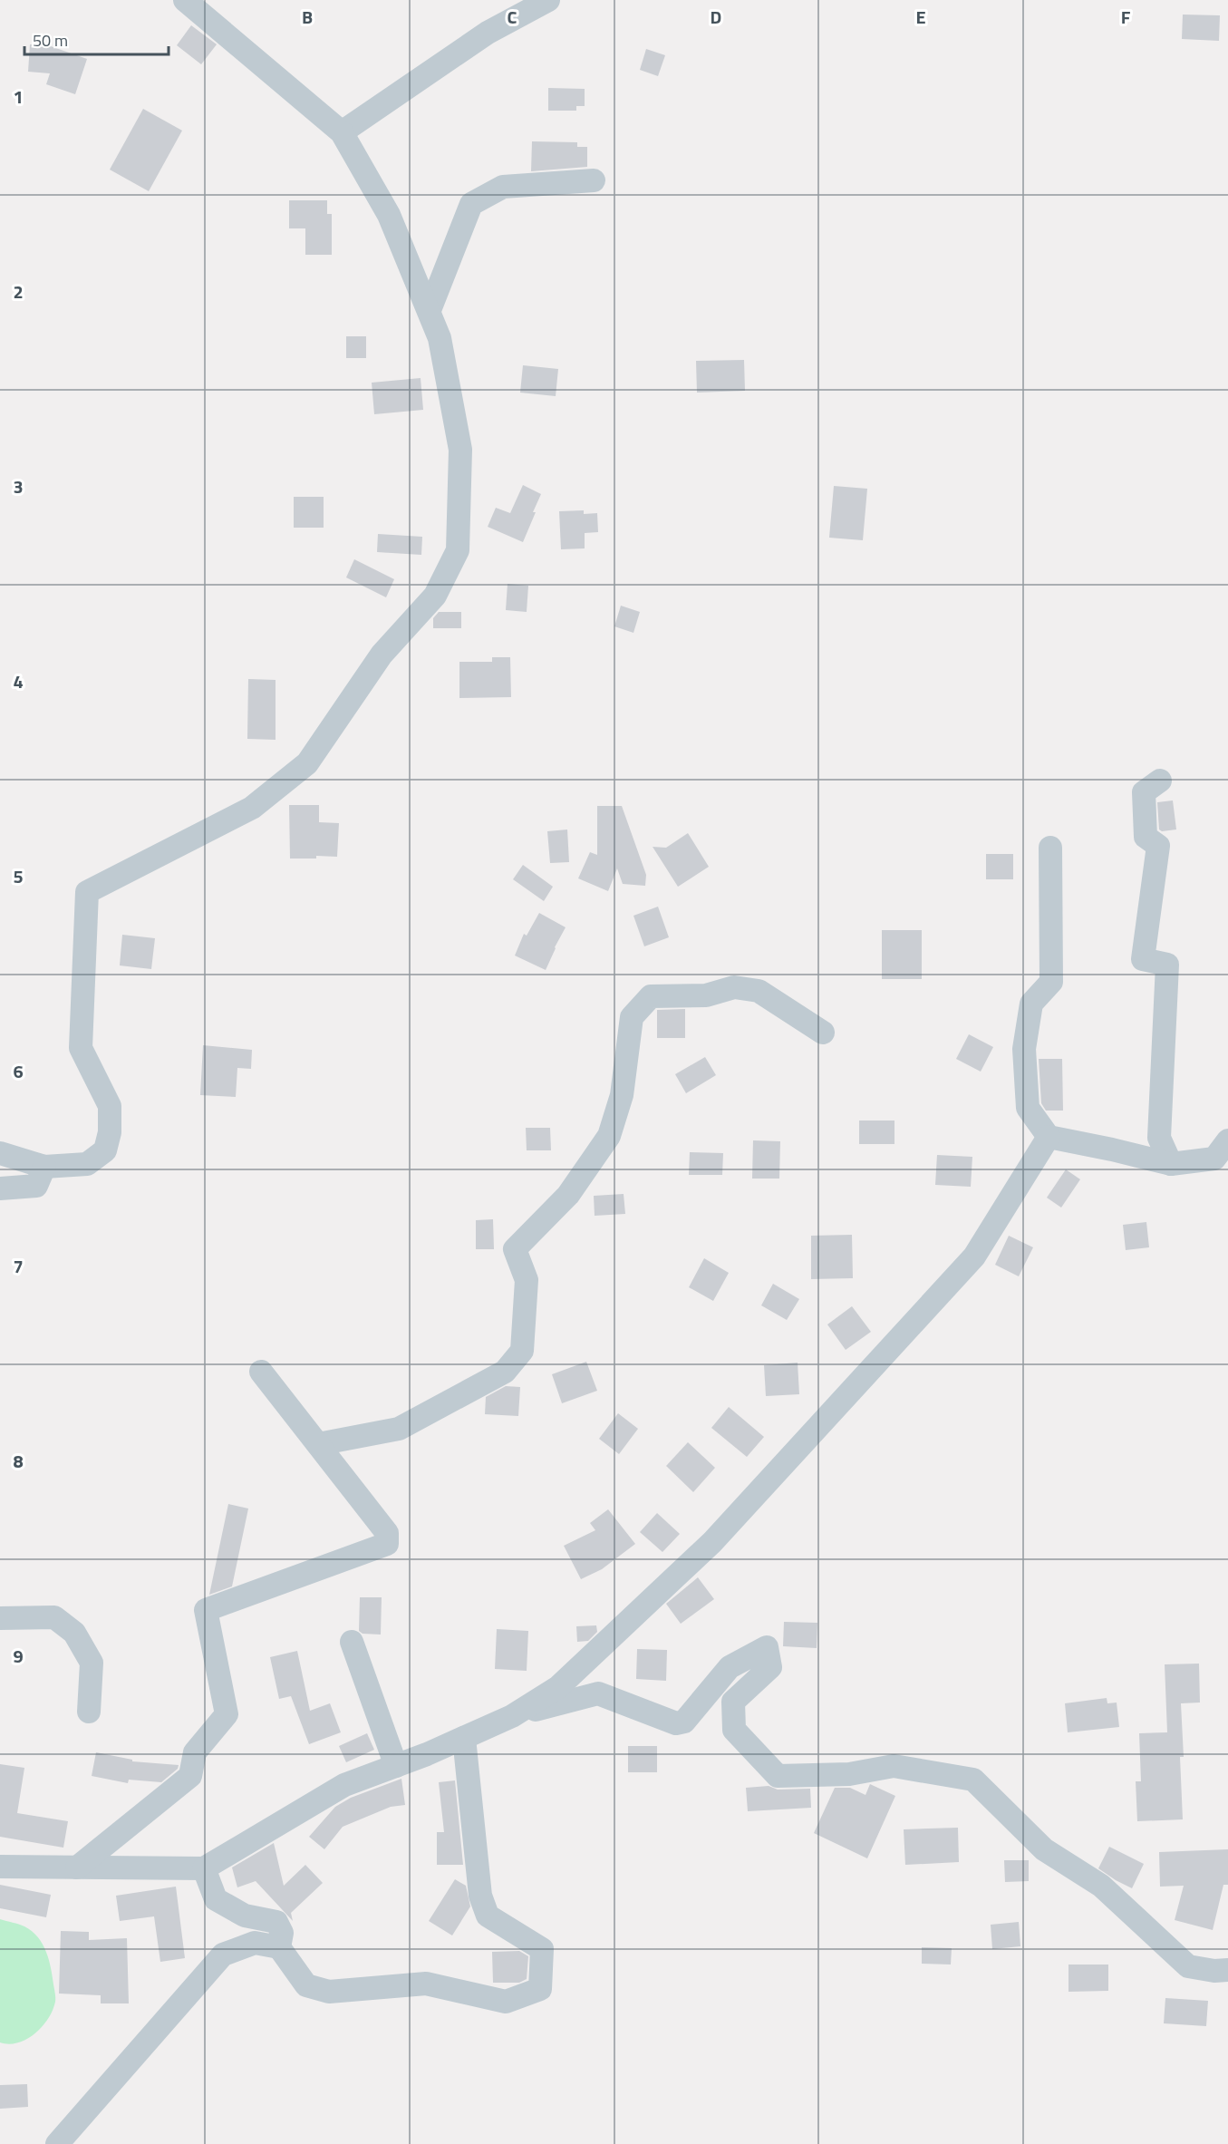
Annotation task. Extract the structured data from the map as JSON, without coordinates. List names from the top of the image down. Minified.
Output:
{"scale_bar":"50 m","grid":{"columns":["B","C","D","E","F"],"rows":["1","2","3","4","5","6","7","8","9"]}}
